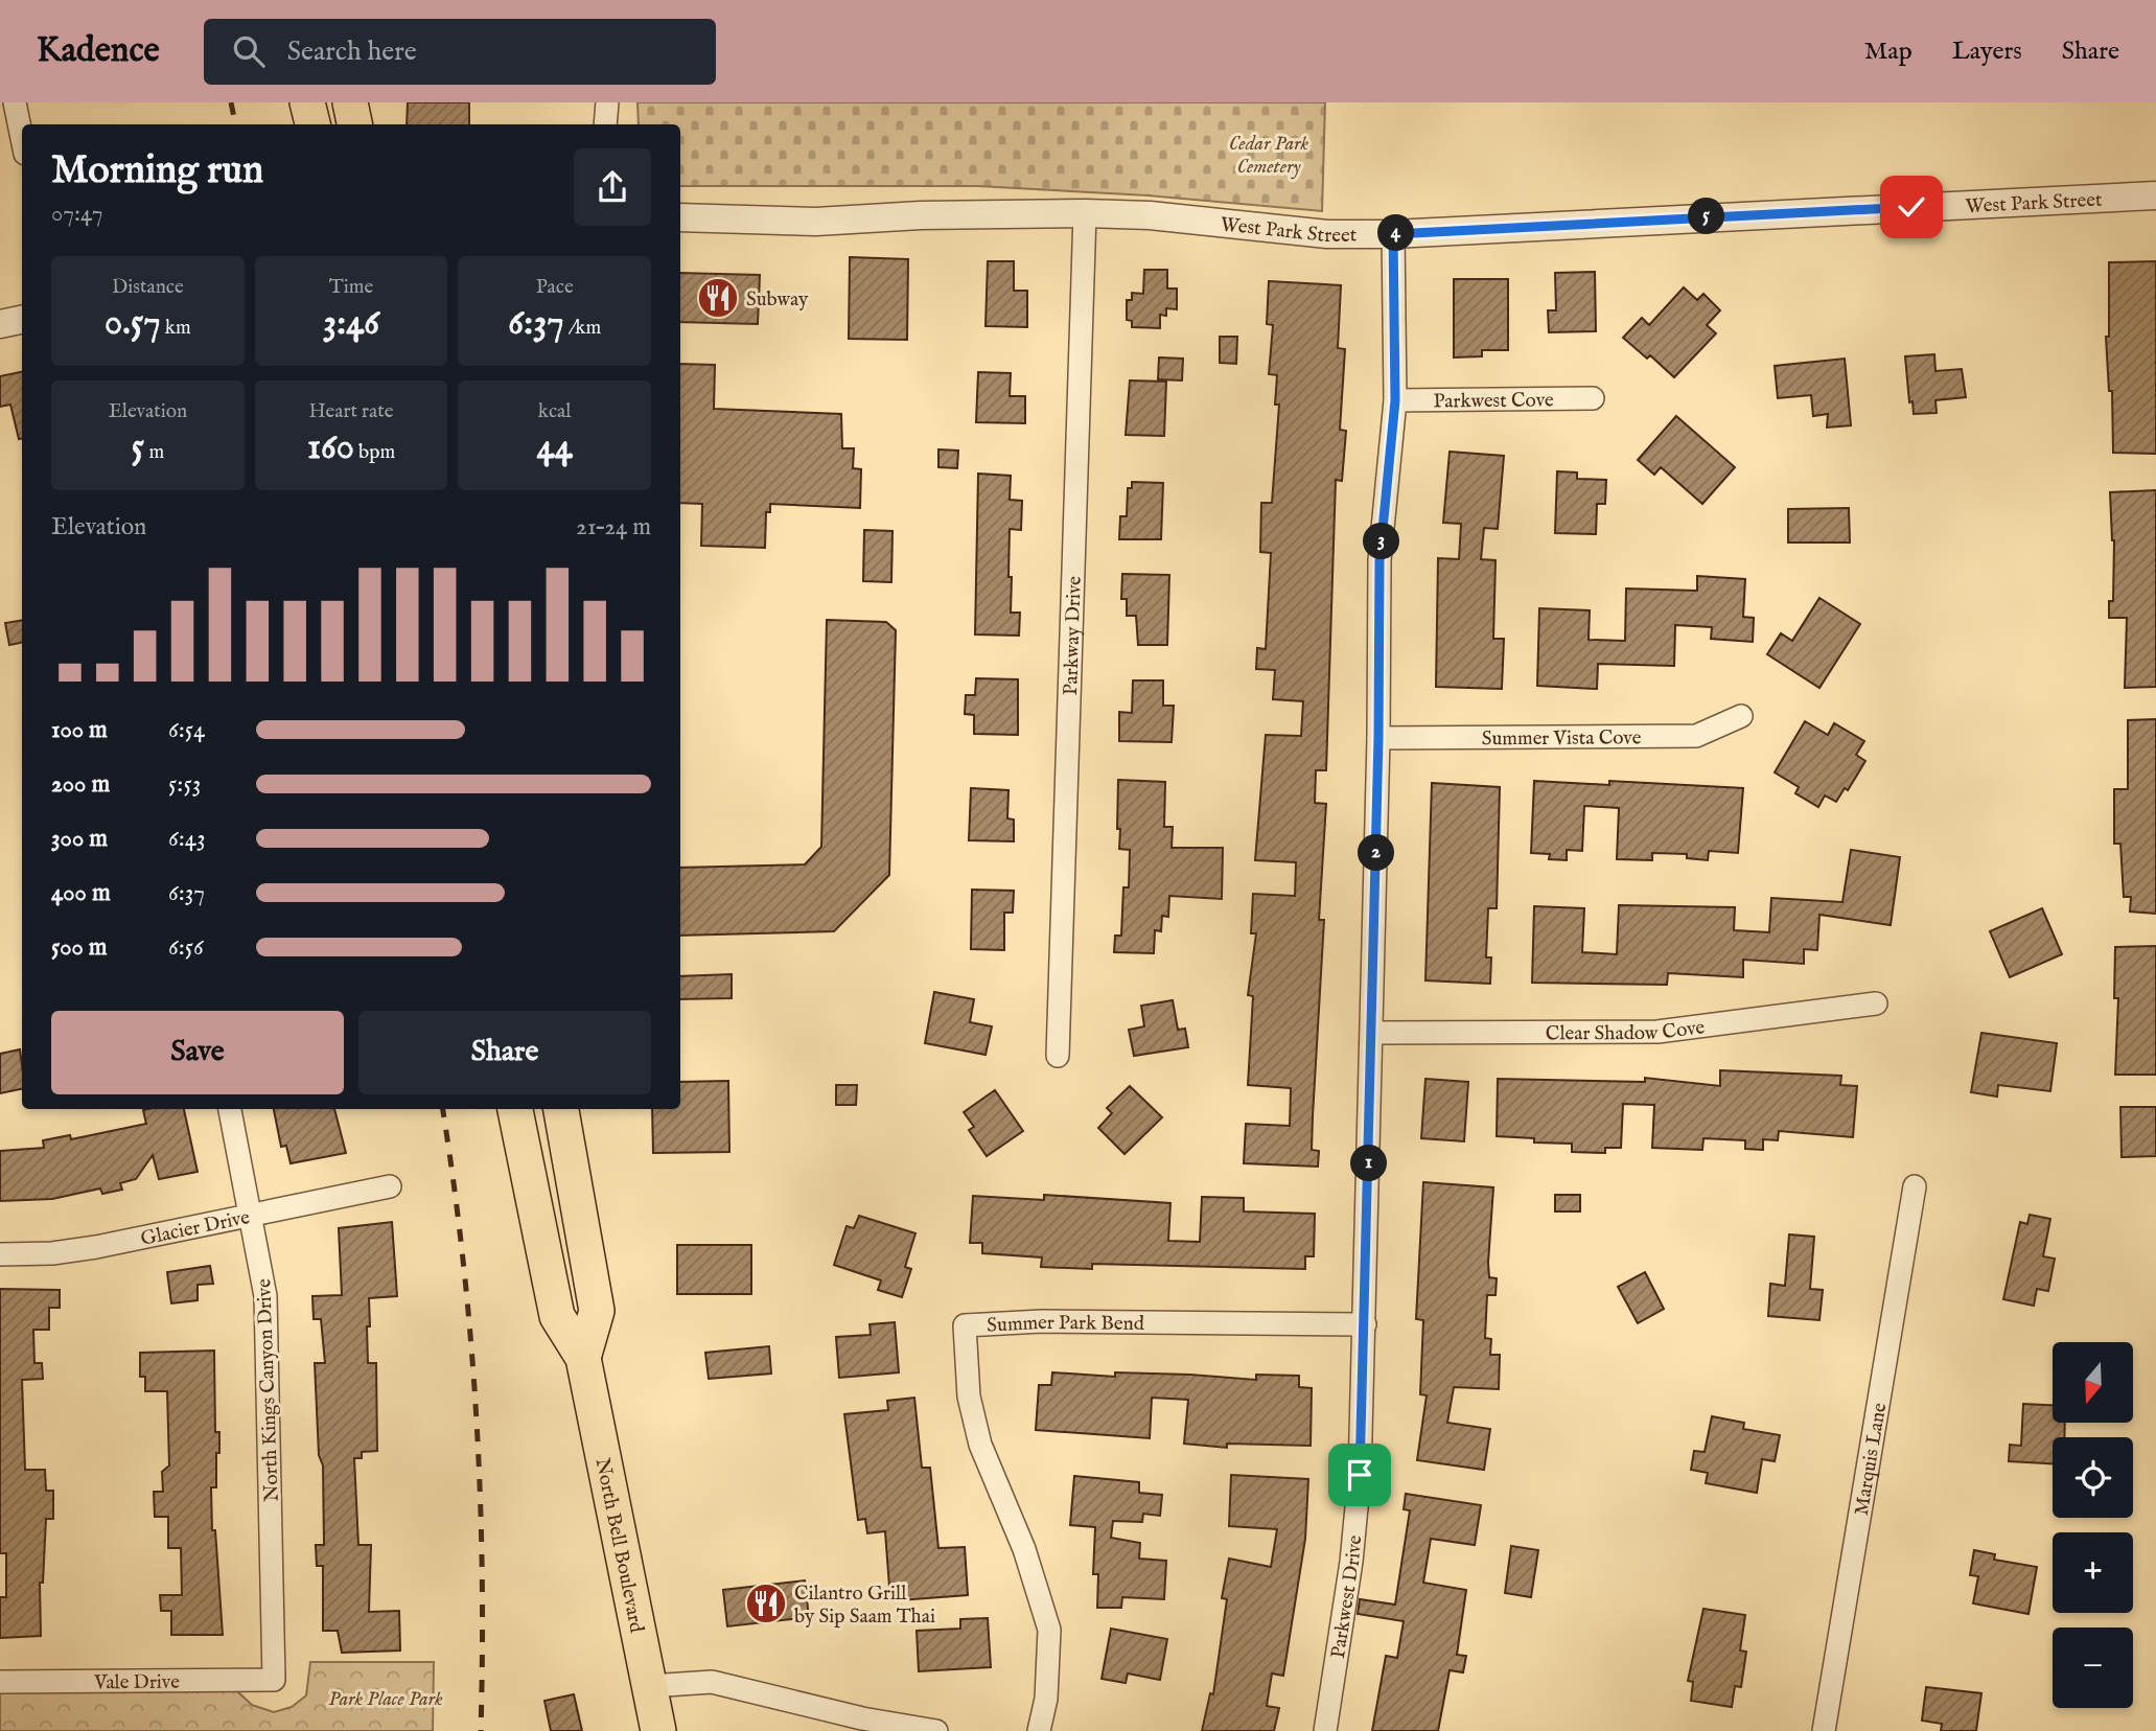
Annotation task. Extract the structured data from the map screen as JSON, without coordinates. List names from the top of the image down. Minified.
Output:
{"streets":{"main road":["North Bell Boulevard"],"street":["West Park Street","Parkwest Cove","Parkway Drive","Summer Vista Cove","Clear Shadow Cove","Glacier Drive","Summer Park Bend","North Kings Canyon Drive","Marquis Lane","Parkwest Drive","Vale Drive"]},"crossings":[["West Park Street","Parkway Drive"],["West Park Street","Parkwest Drive"],["Parkwest Cove","Parkwest Drive"],["Summer Vista Cove","Parkwest Drive"],["Clear Shadow Cove","Parkwest Drive"],["Glacier Drive","North Kings Canyon Drive"],["Summer Park Bend","Parkwest Drive"],["North Kings Canyon Drive","Vale Drive"]],"parks":["Cedar Park Cemetery","Park Place Park"],"places":{"restaurant":["Subway","Cilantro Grill by Sip Saam Thai"]},"north":"bottom","page":{"header":"Kadence","search":"Search here","nav":["Map","Layers","Share"],"heading":["Morning run","07:47"],"pins":["5","4","3","2","1"],"stats":[["Distance","0.57 km"],["Time","3:46"],["Pace","6:37 /km"],["Elevation","5 m"],["Heart rate","160 bpm"],["kcal","44"]],"chart":["Elevation","21–24 m"],"list":[{"name":"100 m","note":"6:54"},{"name":"200 m","note":"5:53"},{"name":"300 m","note":"6:43"},{"name":"400 m","note":"6:37"},{"name":"500 m","note":"6:56"}],"buttons":["Save","Share"],"map_buttons":["+","−"]}}
